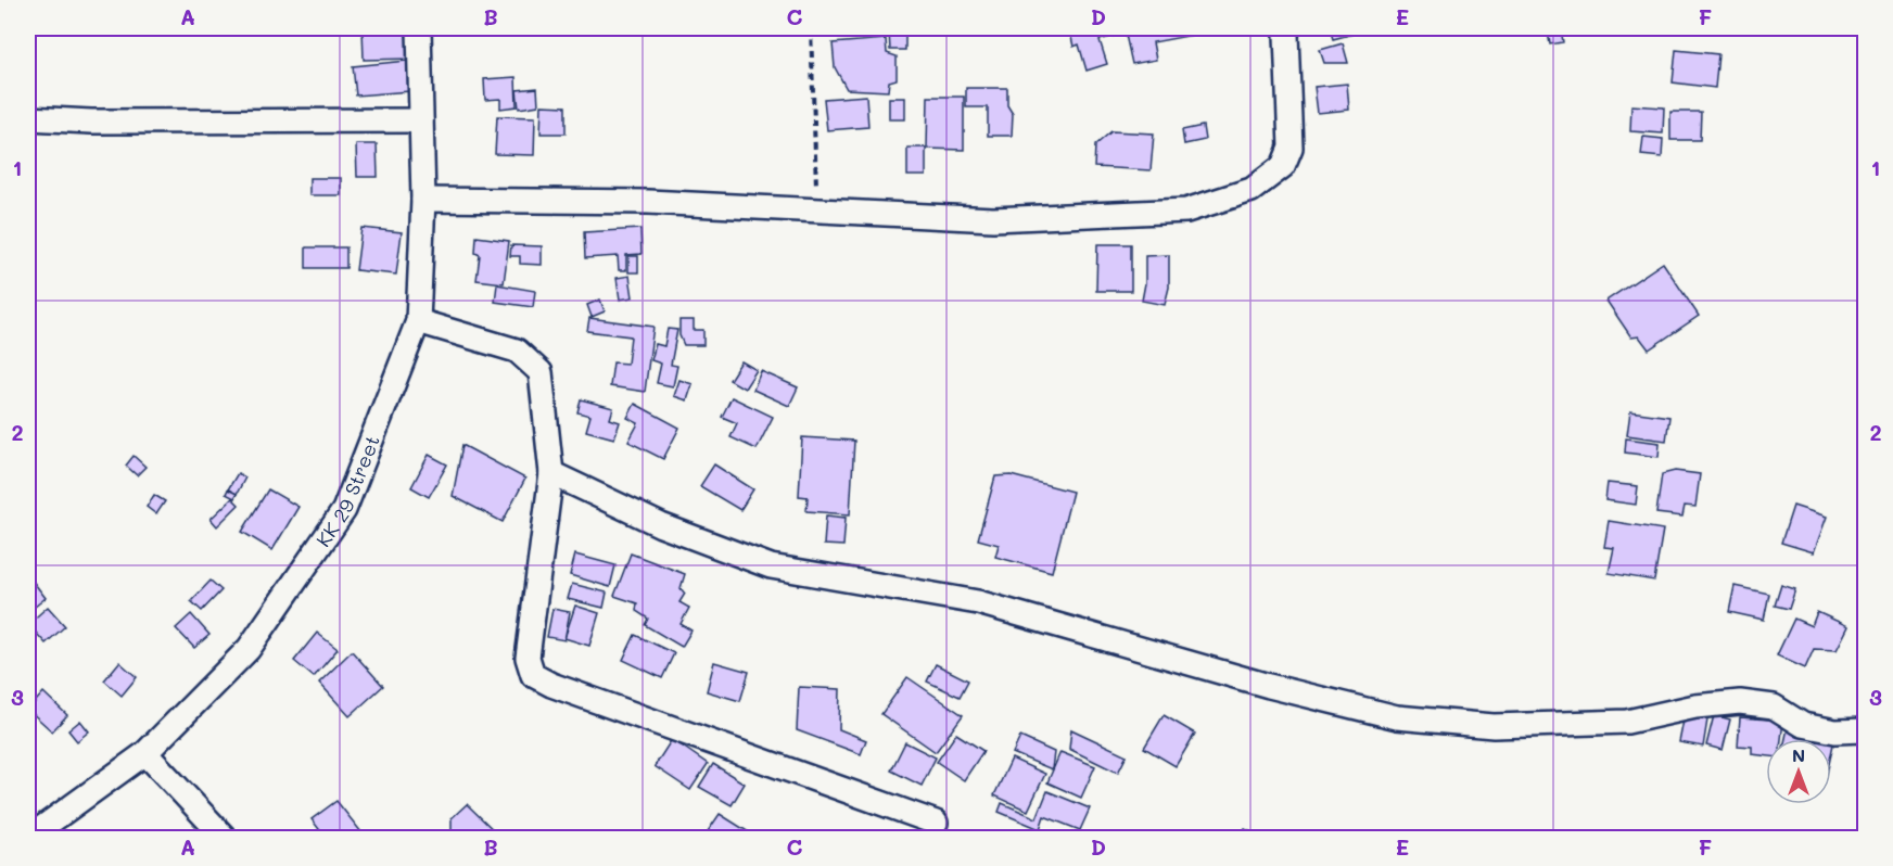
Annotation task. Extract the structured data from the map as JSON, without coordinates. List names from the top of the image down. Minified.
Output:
{"streets":{"street":["KK 29 Street"]},"north":"top","grid":{"columns":["A","B","C","D","E","F"],"rows":["1","2","3"]}}
